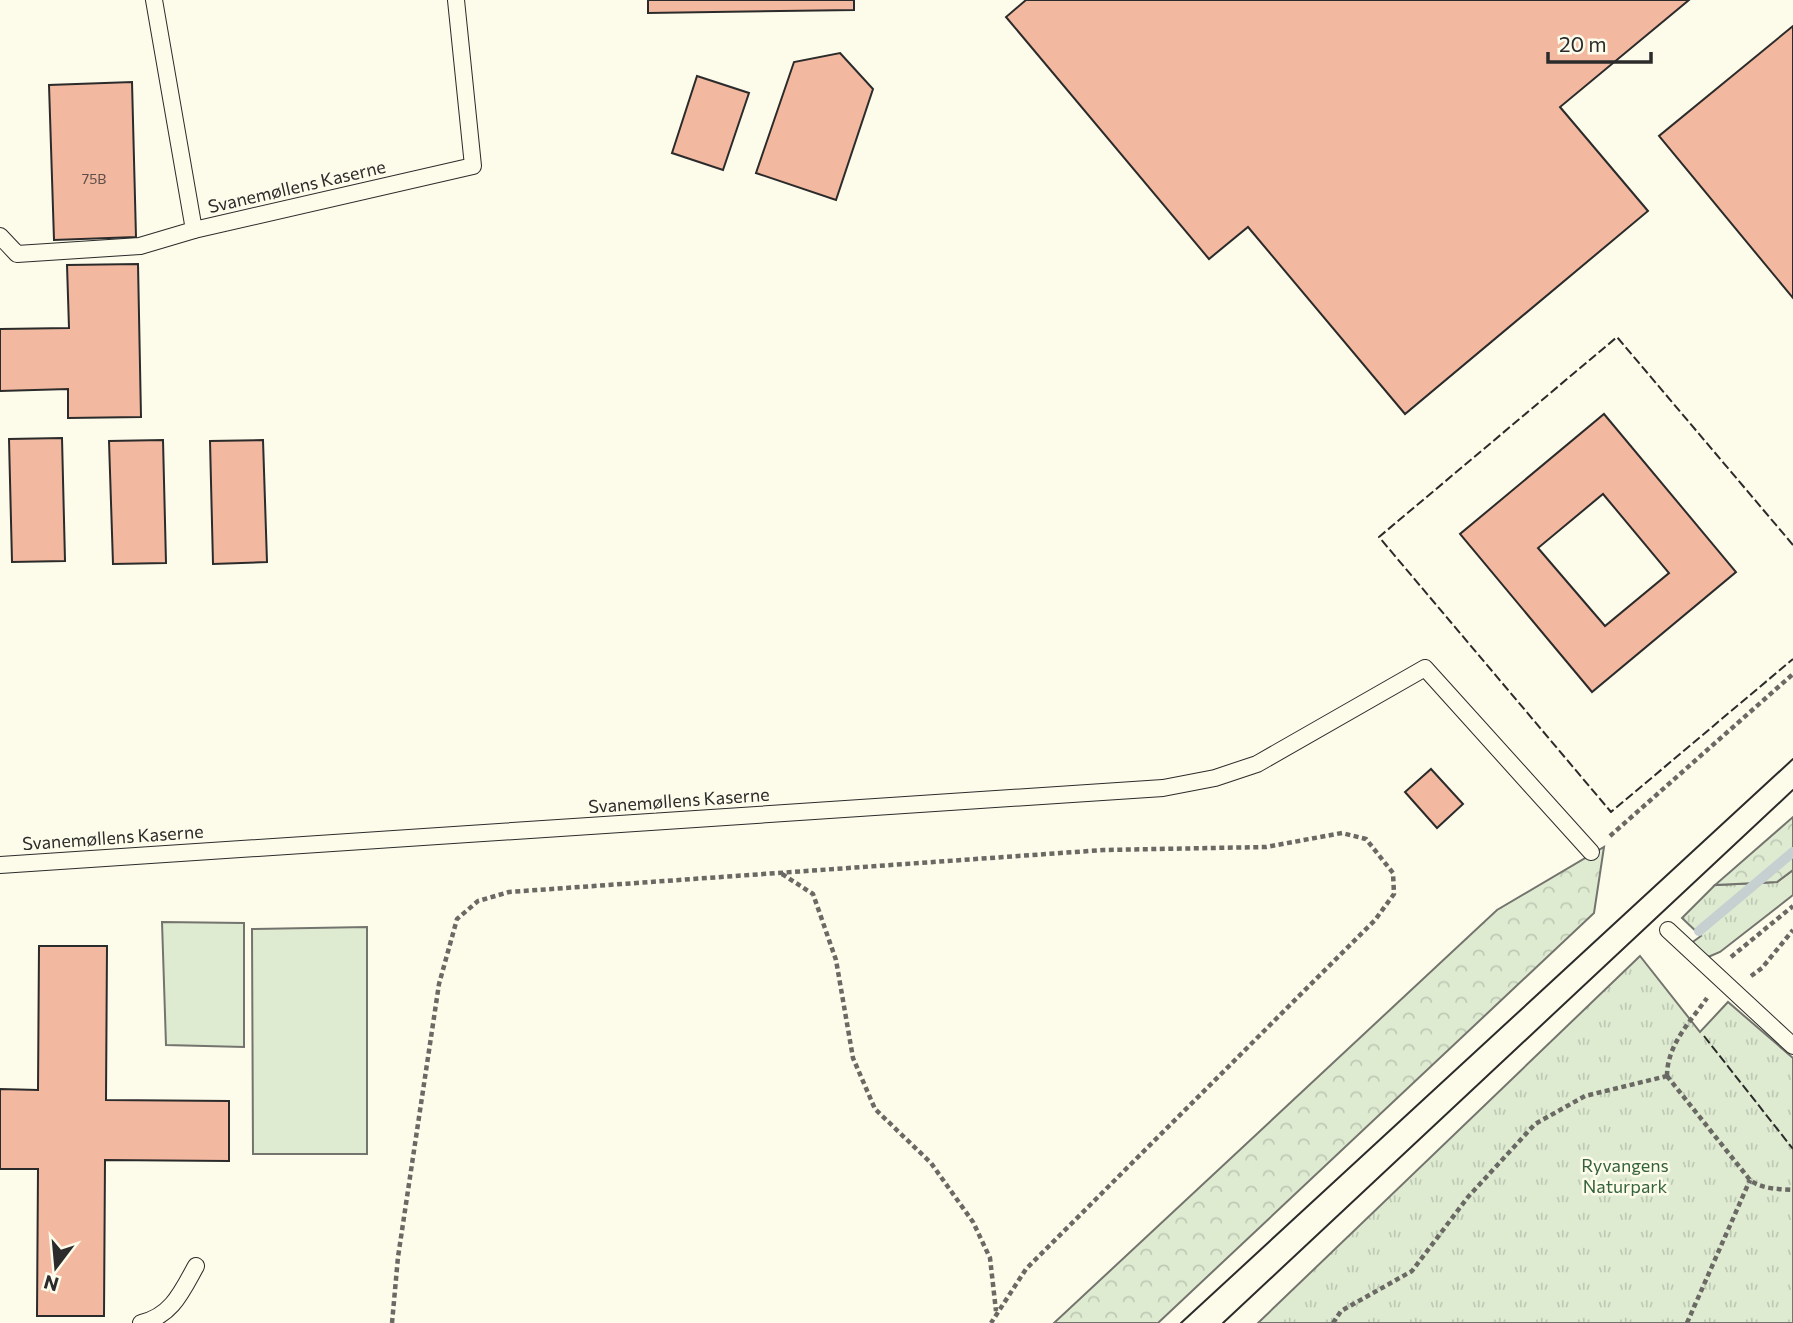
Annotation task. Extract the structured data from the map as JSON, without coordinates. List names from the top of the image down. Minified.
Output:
{"streets":{"lane":["Svanemøllens Kaserne"]},"parks":["Ryvangens Naturpark"],"house_numbers":["75B"],"scale_bar":"20 m","north":"bottom"}
